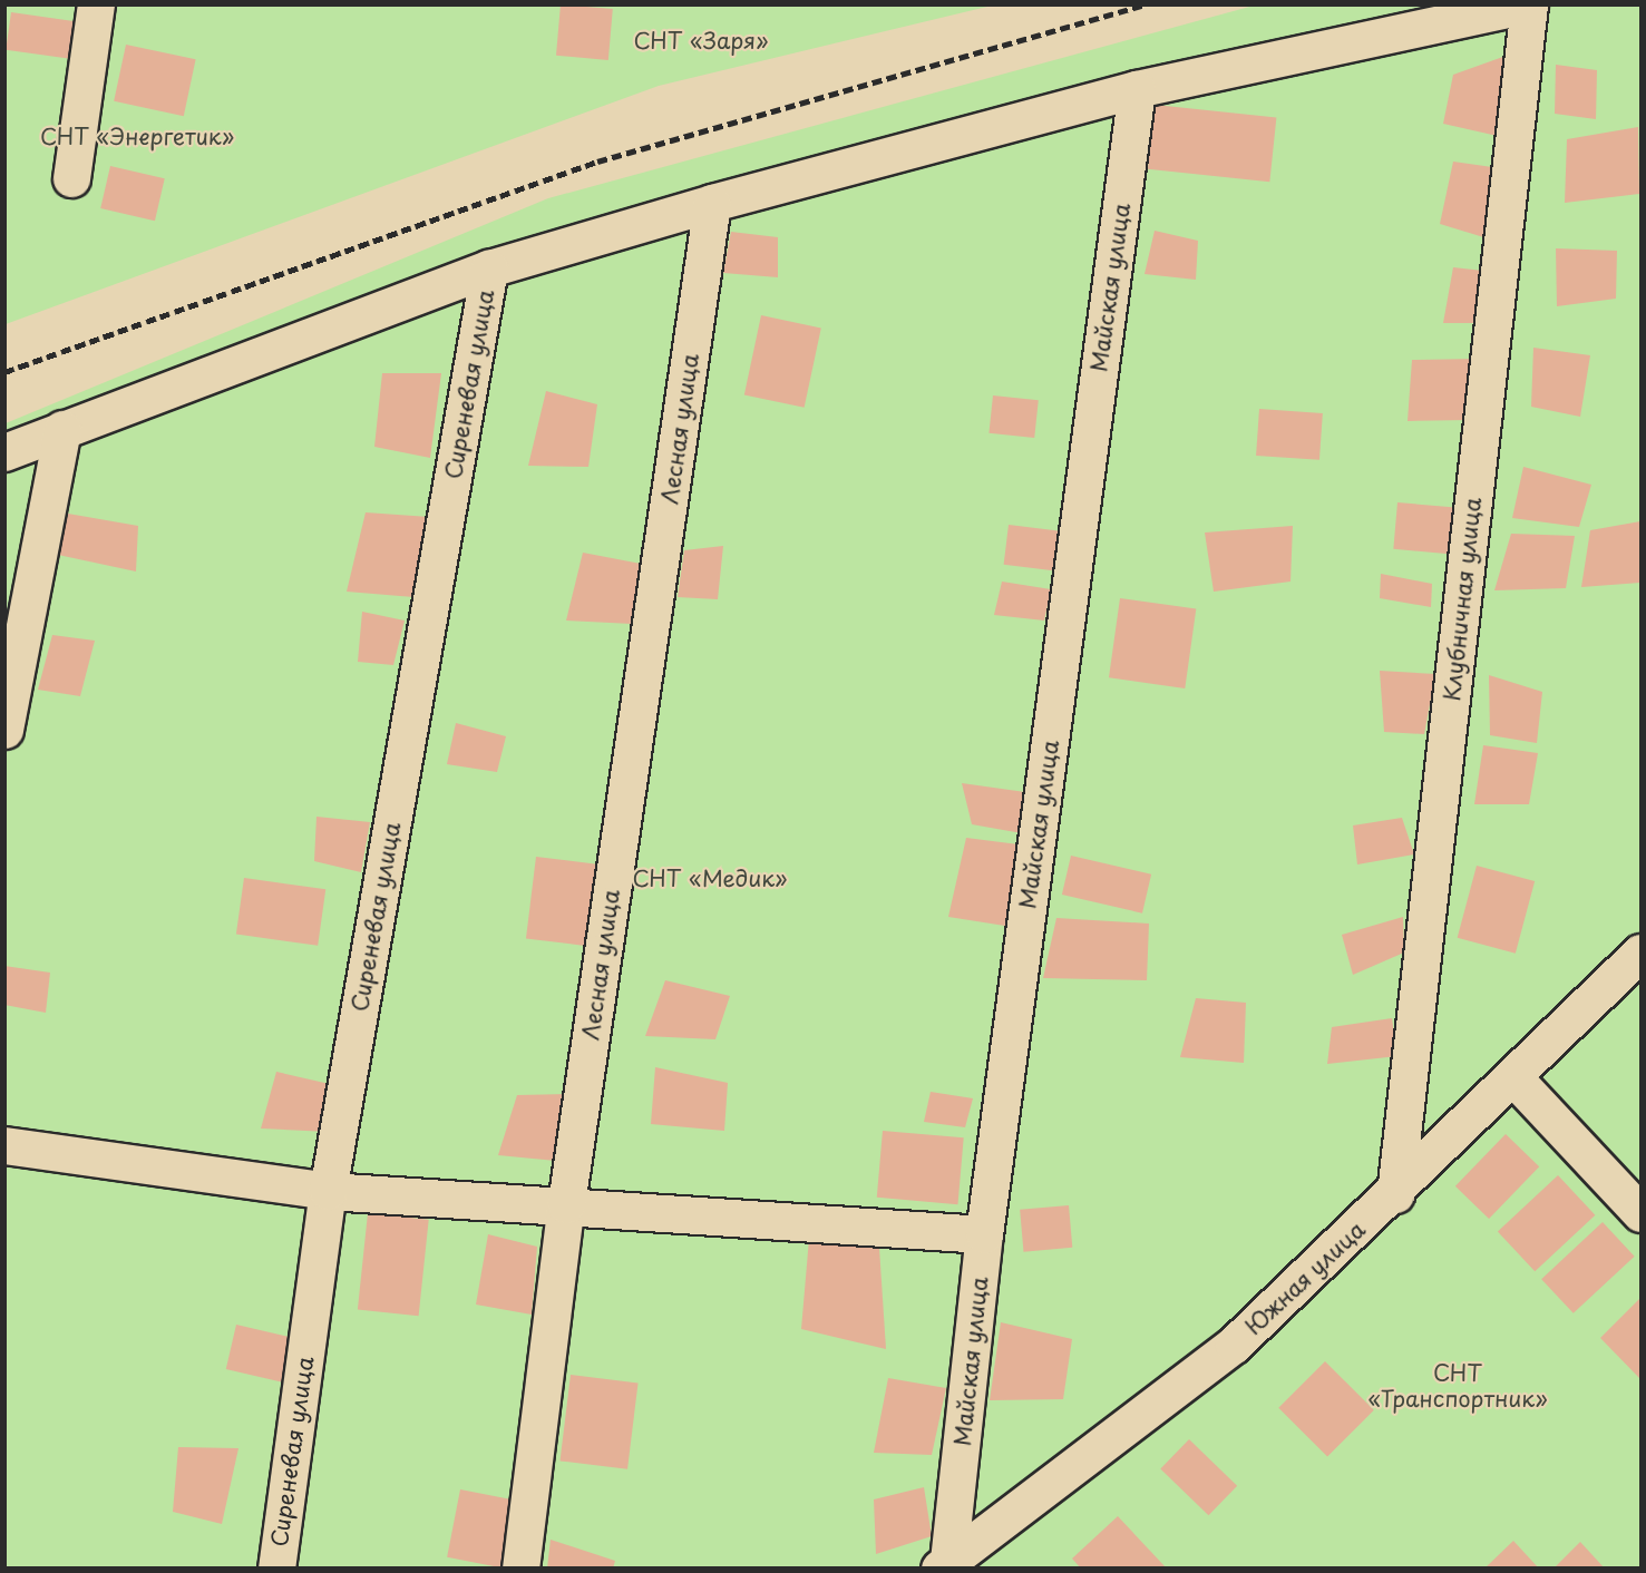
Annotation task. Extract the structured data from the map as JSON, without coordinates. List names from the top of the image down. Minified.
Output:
{"streets":{"street":["Майская улица","Сиреневая улица","Лесная улица","Клубничная улица","Южная улица"]},"crossings":[["Майская улица","Южная улица"],["Клубничная улица","Южная улица"]],"parks":["СНТ «Заря»","СНТ «Энергетик»","СНТ «Медик»","СНТ «Транспортник»"]}
